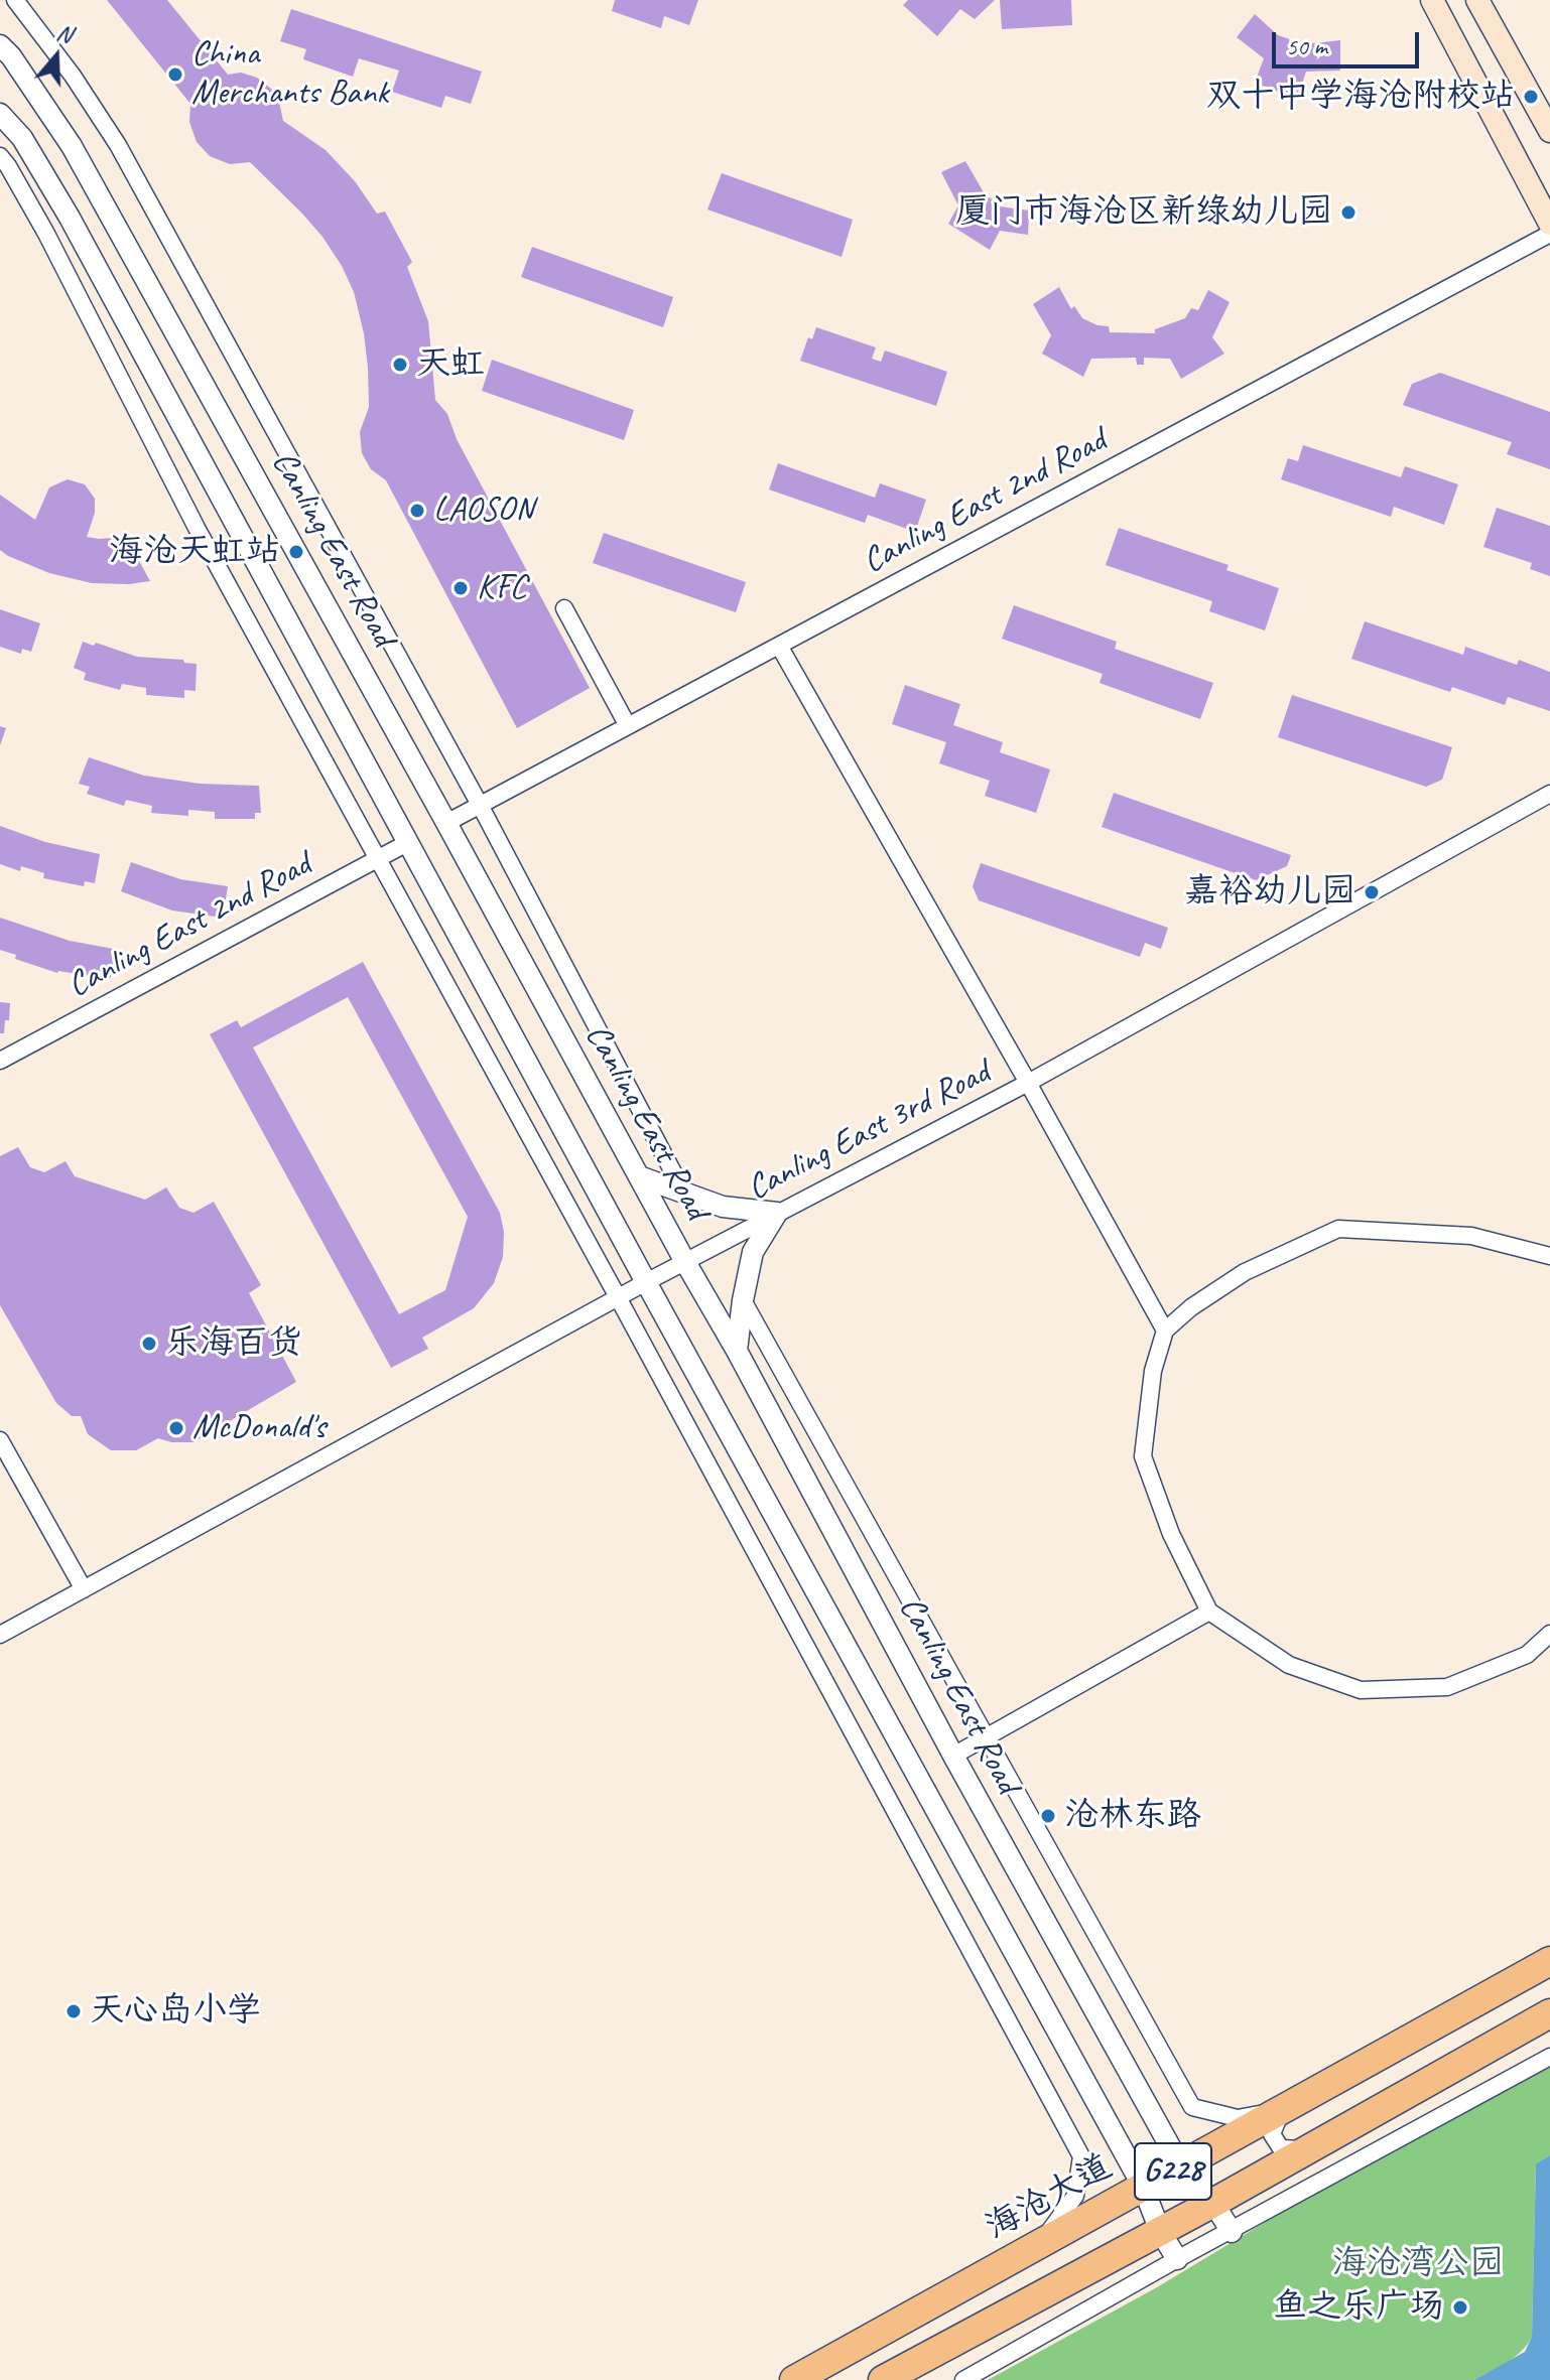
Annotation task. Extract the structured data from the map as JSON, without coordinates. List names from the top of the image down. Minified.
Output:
{"streets":{"highway":["G228","海沧大道"],"street":["Canling East 2nd Road","Canling East Road","Canling East 3rd Road"]},"crossings":[["Canling East 2nd Road","Canling East Road"],["Canling East Road","Canling East 3rd Road"],["Canling East Road","G228"],["Canling East Road","海沧大道"]],"parks":["海沧湾公园"],"places":["China Merchants Bank","双十中学海沧附校站","厦门市海沧区新绿幼儿园","天虹","LAOSON","海沧天虹站","KFC","嘉裕幼儿园","乐海百货","McDonald's","沧林东路","天心岛小学","鱼之乐广场"],"scale_bar":"50 m","north":"top"}
